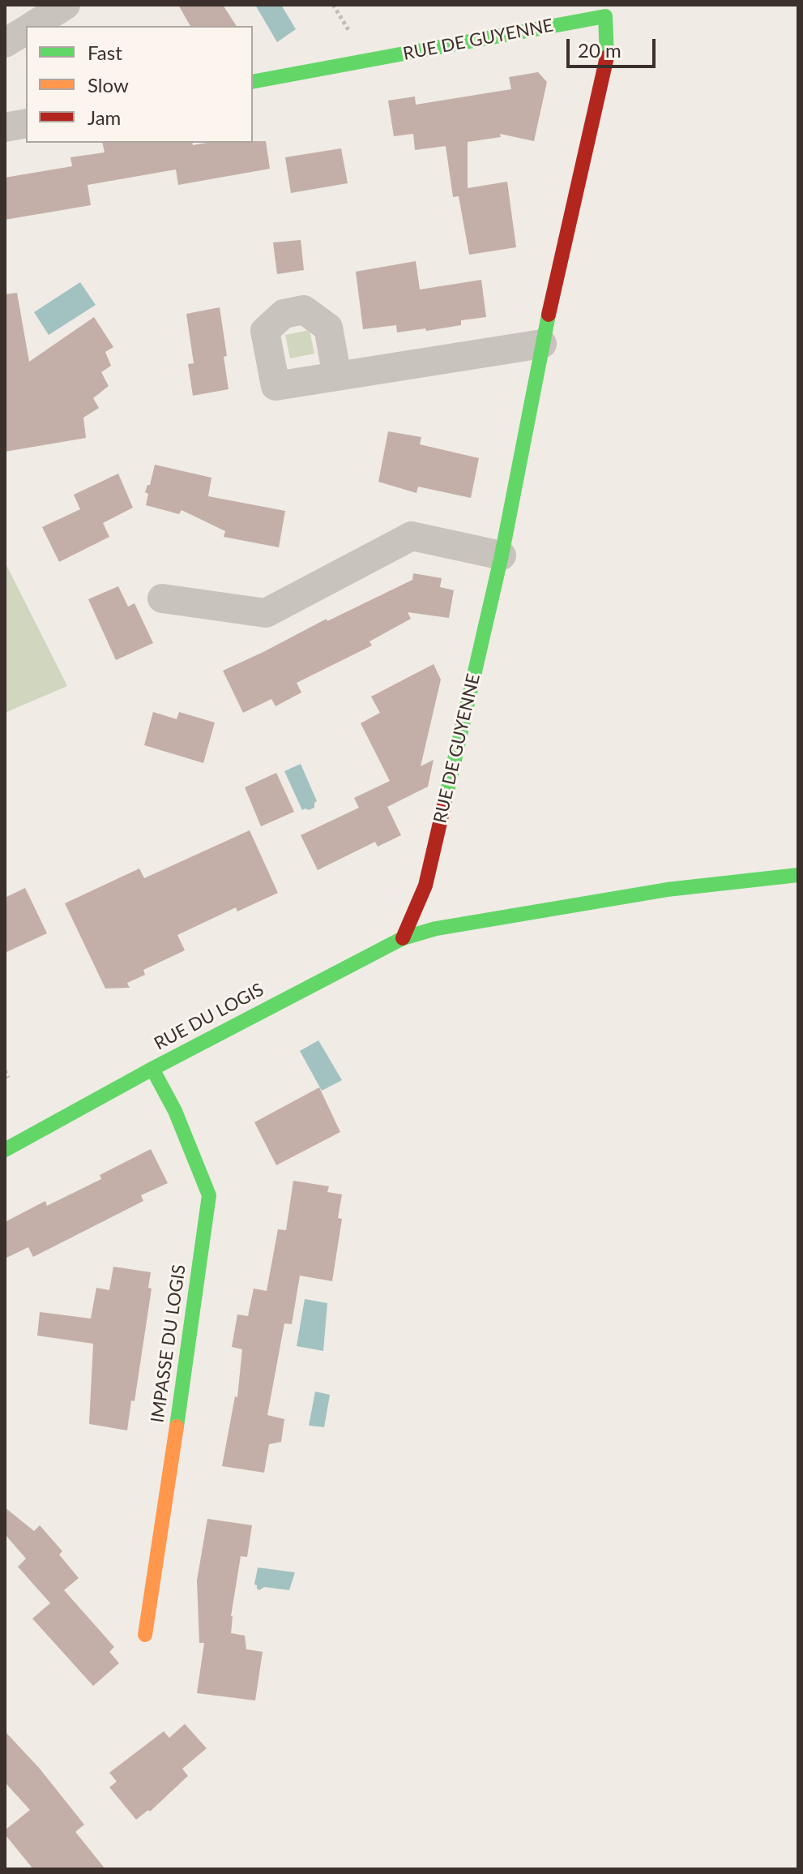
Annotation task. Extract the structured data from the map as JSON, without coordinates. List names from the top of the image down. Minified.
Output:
{"streets":{"street":["RUE DE GUYENNE","RUE DU LOGIS","IMPASSE DU LOGIS"]},"crossings":[["RUE DE GUYENNE","RUE DU LOGIS"],["RUE DU LOGIS","IMPASSE DU LOGIS"]],"legend":["Fast","Slow","Jam"],"scale_bar":"20 m"}
